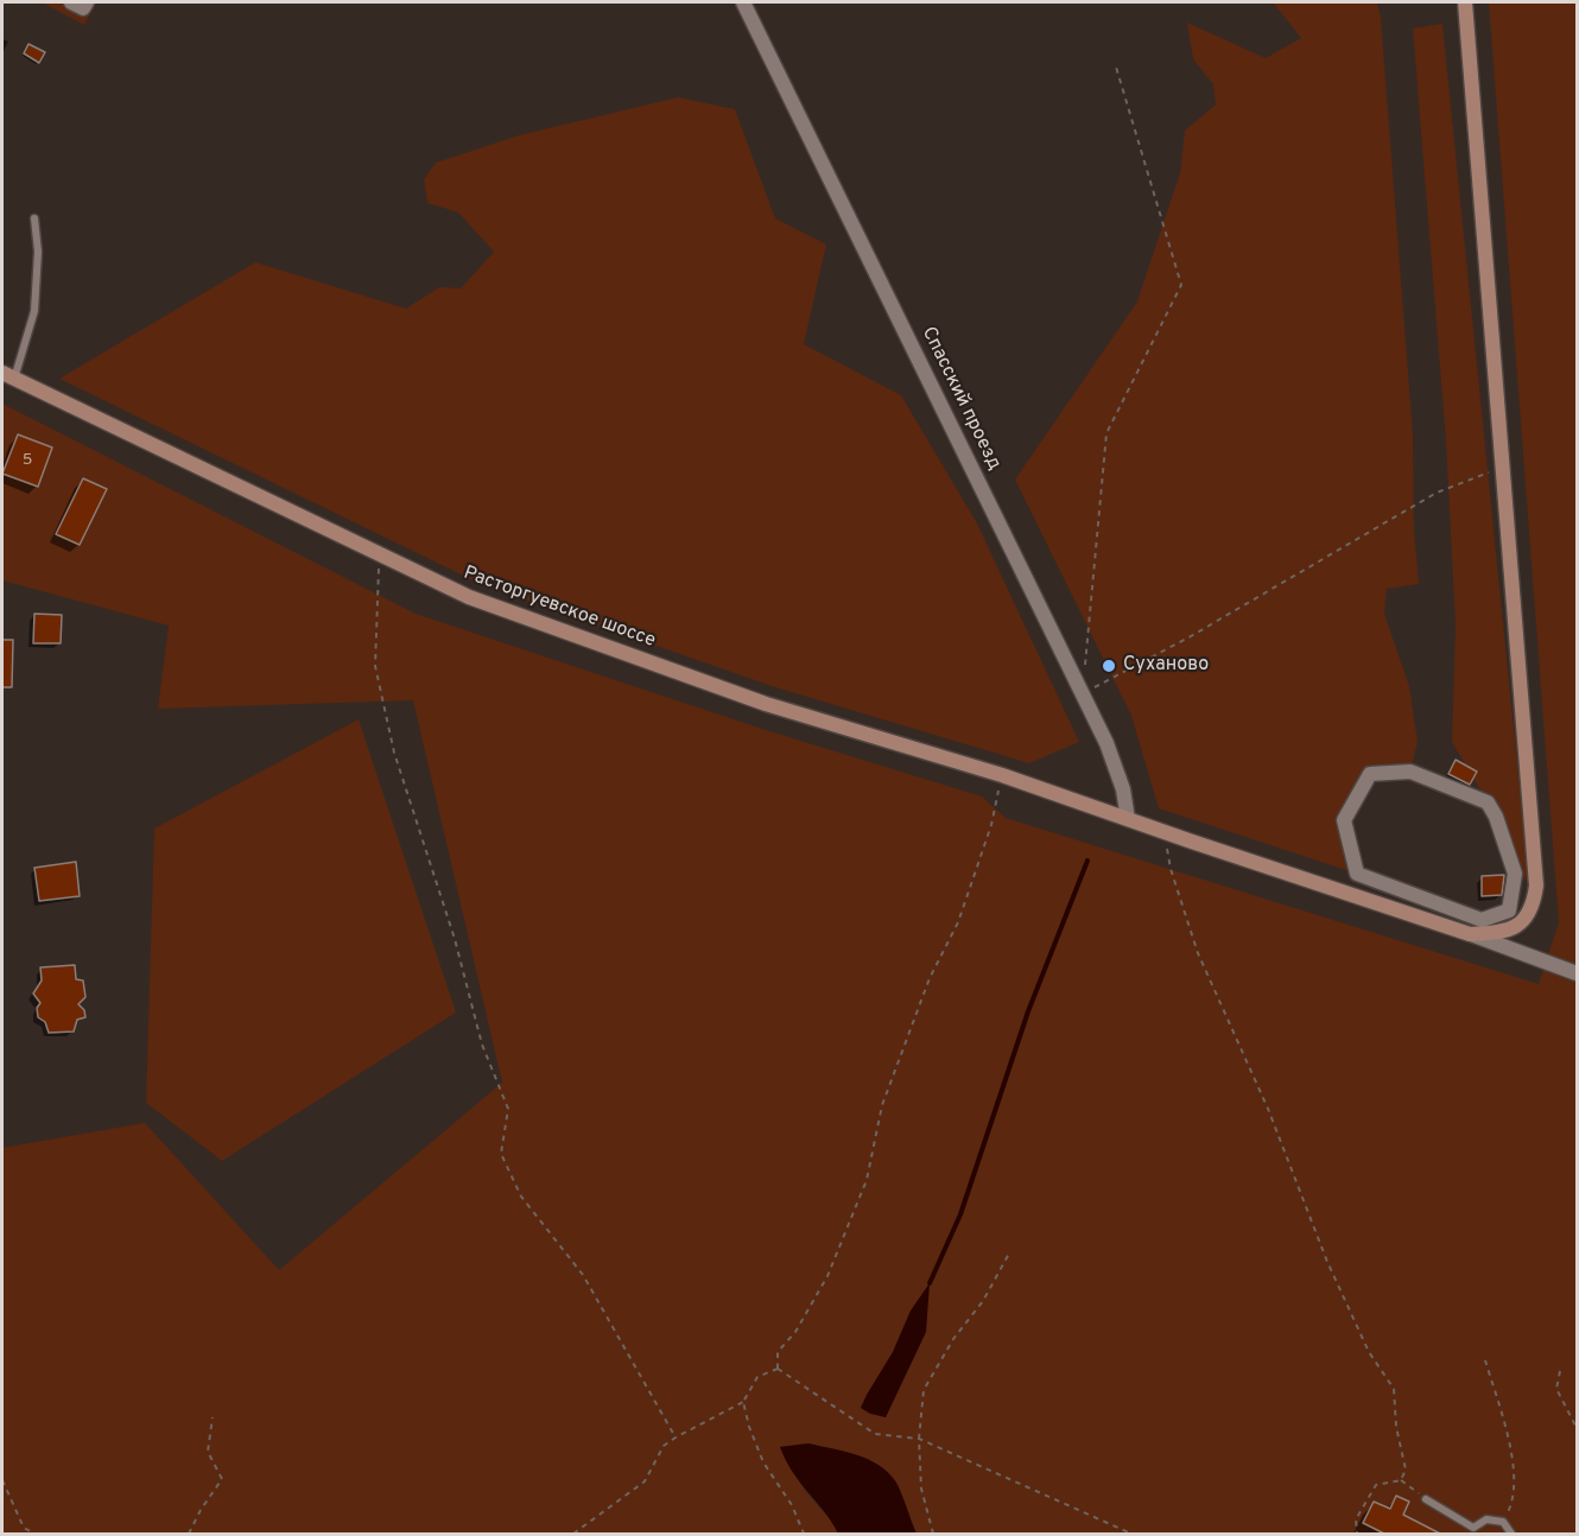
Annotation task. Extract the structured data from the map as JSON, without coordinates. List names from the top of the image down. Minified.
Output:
{"streets":{"main road":["Расторгуевское шоссе"],"street":["Спасский проезд"]},"crossings":[["Спасский проезд","Расторгуевское шоссе"]],"places":["Суханово"],"house_numbers":["5"]}
